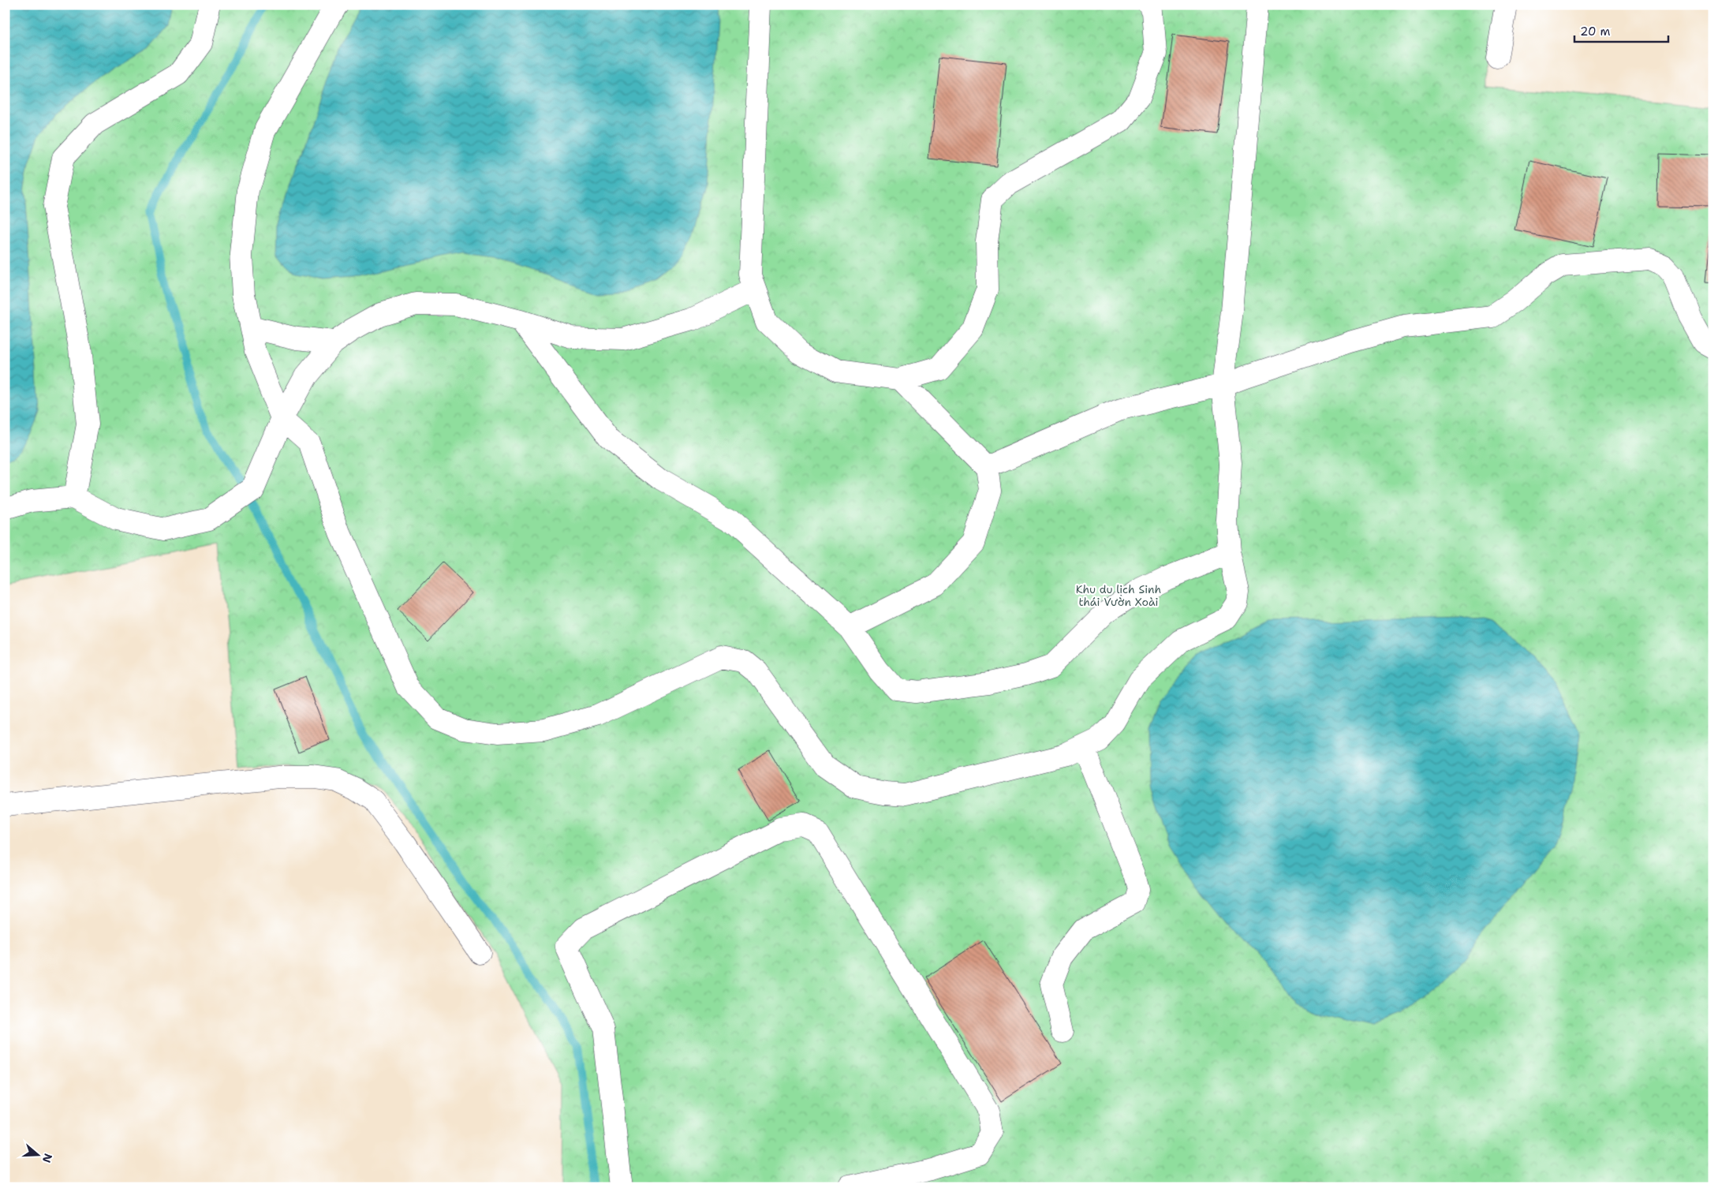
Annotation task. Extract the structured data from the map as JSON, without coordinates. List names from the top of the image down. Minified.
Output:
{"parks":["Khu du lịch Sinh thái Vườn Xoài"],"scale_bar":"20 m","north":"right"}
